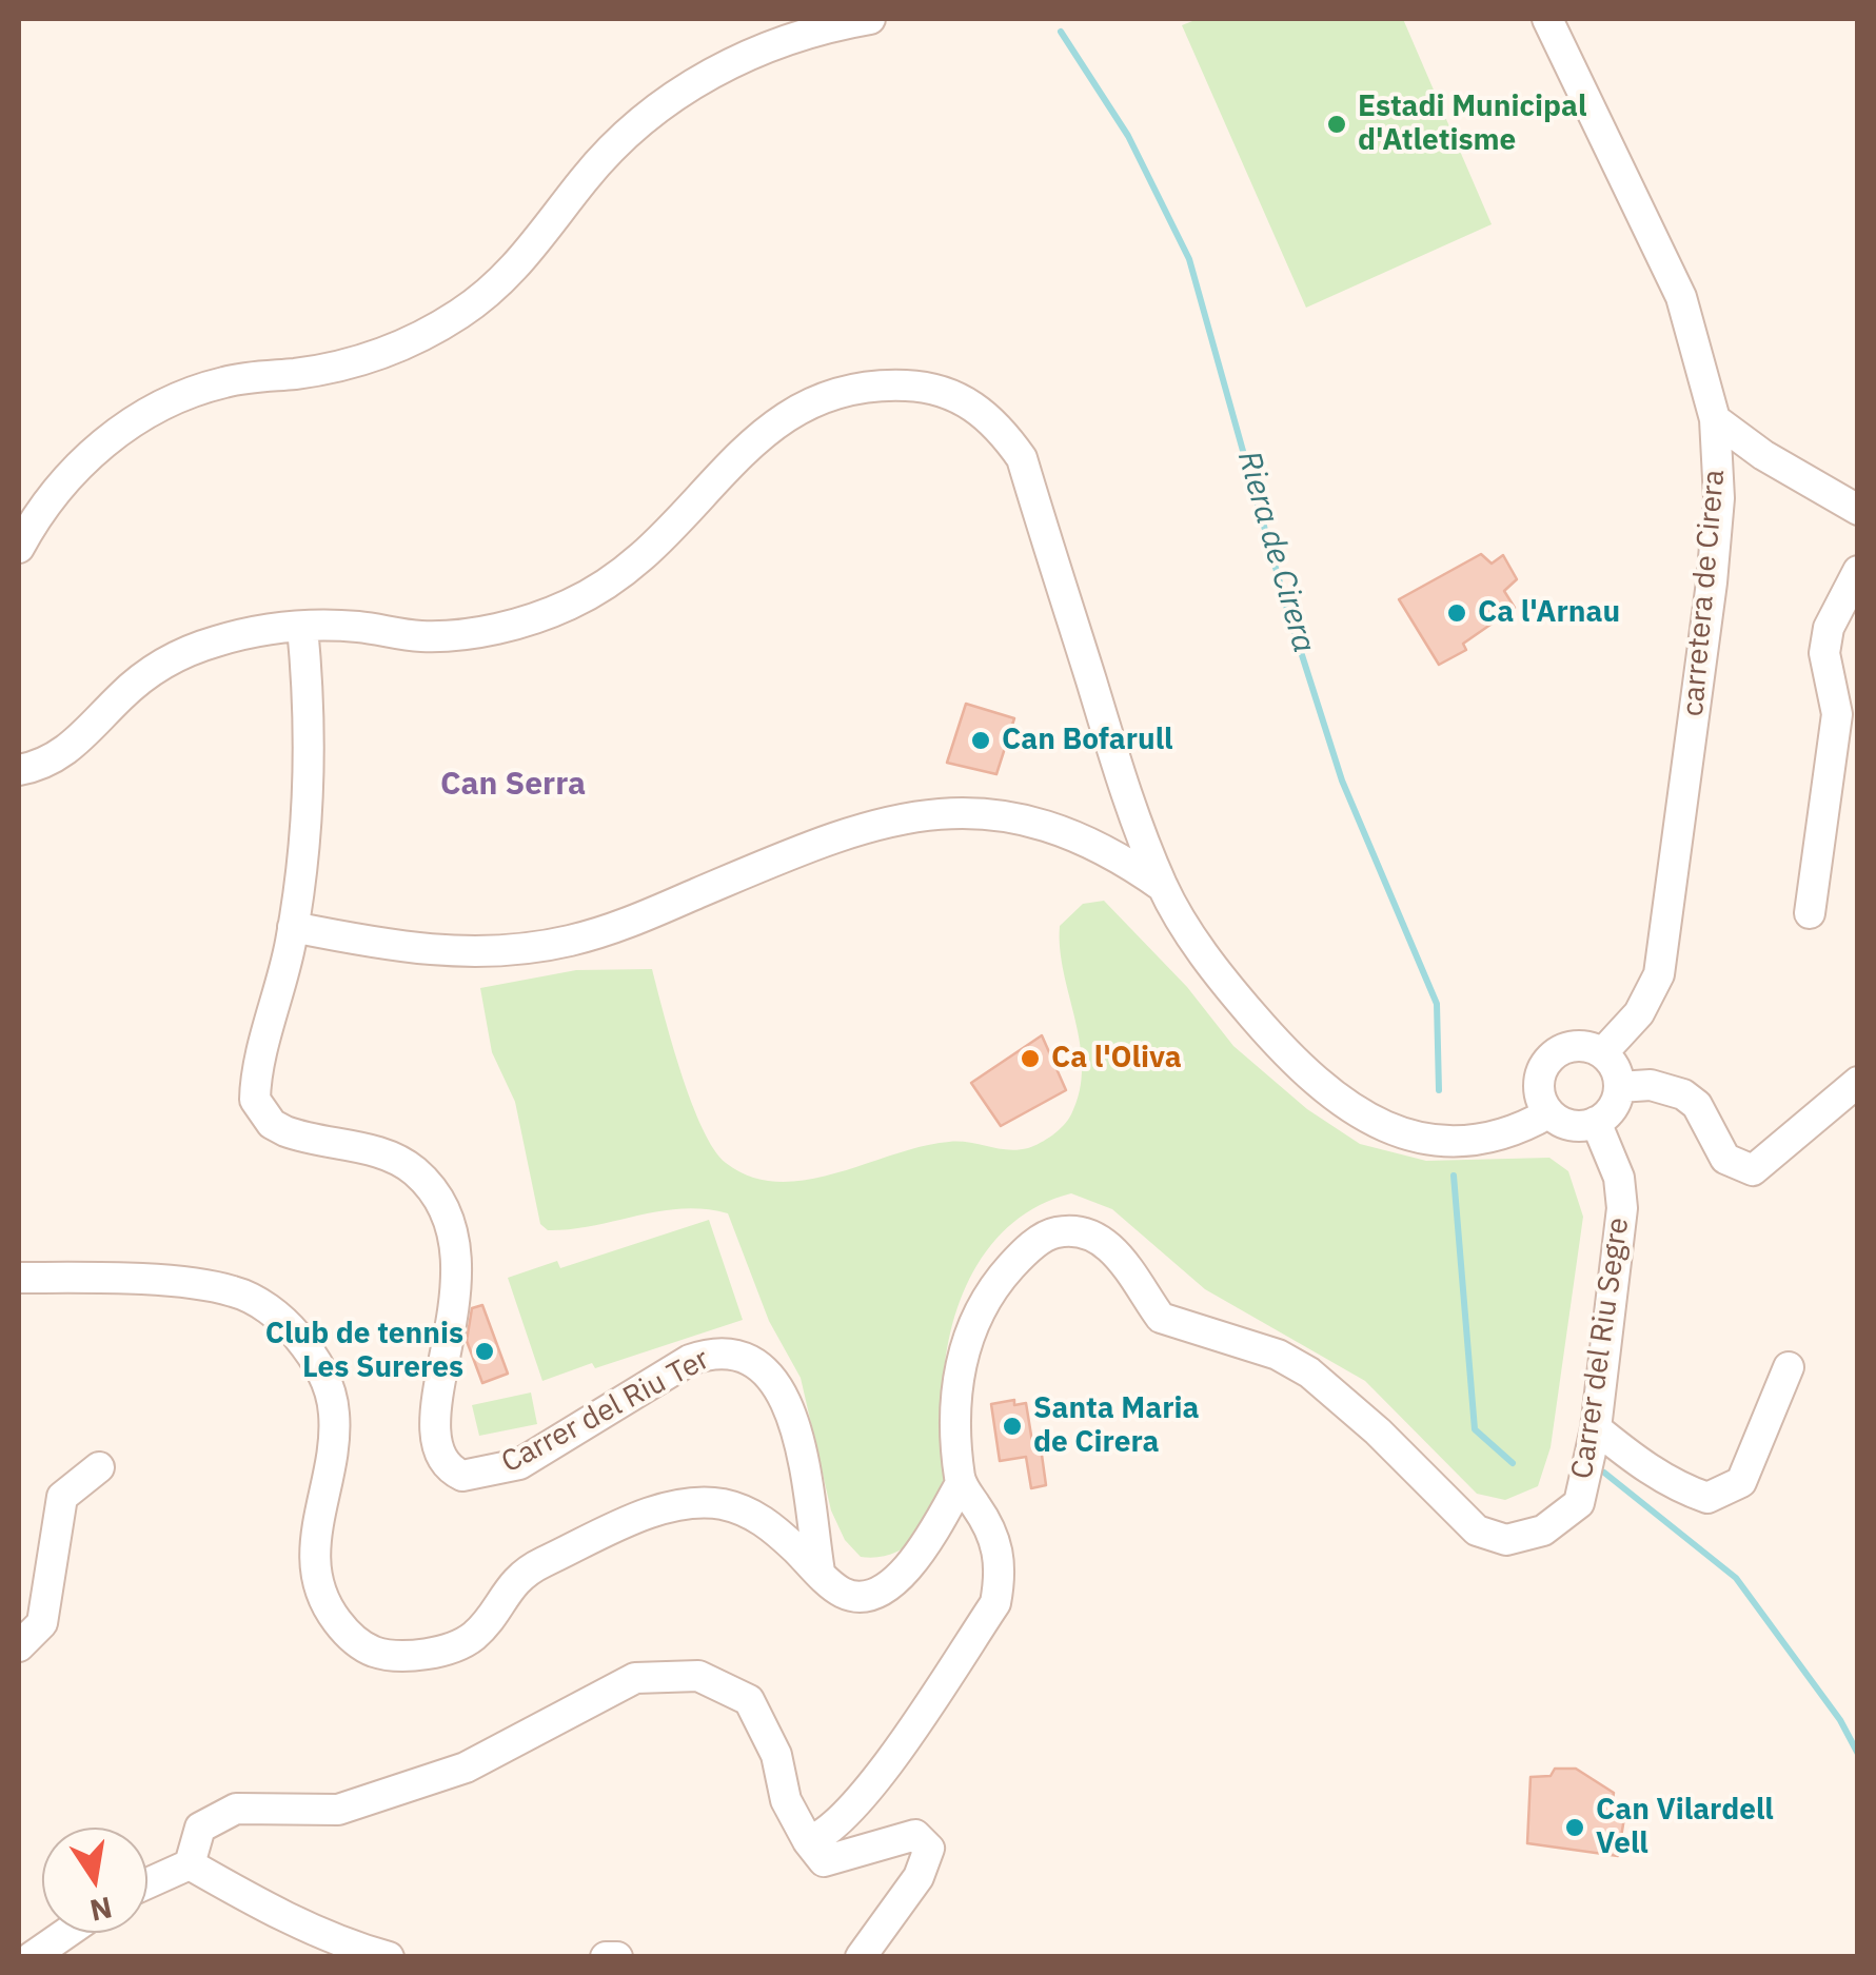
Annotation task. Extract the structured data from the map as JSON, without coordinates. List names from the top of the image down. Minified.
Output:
{"streets":{"street":["carretera de Cirera","Carrer del Riu Segre","Carrer del Riu Ter"]},"crossings":[["carretera de Cirera","Carrer del Riu Segre"]],"districts":["Can Serra"],"water":["Riera de Cirera"],"places":["Estadi Municipal d'Atletisme","Ca l'Arnau","Can Bofarull","Ca l'Oliva","Club de tennis Les Sureres","Santa Maria de Cirera","Can Vilardell Vell"],"north":"bottom"}
